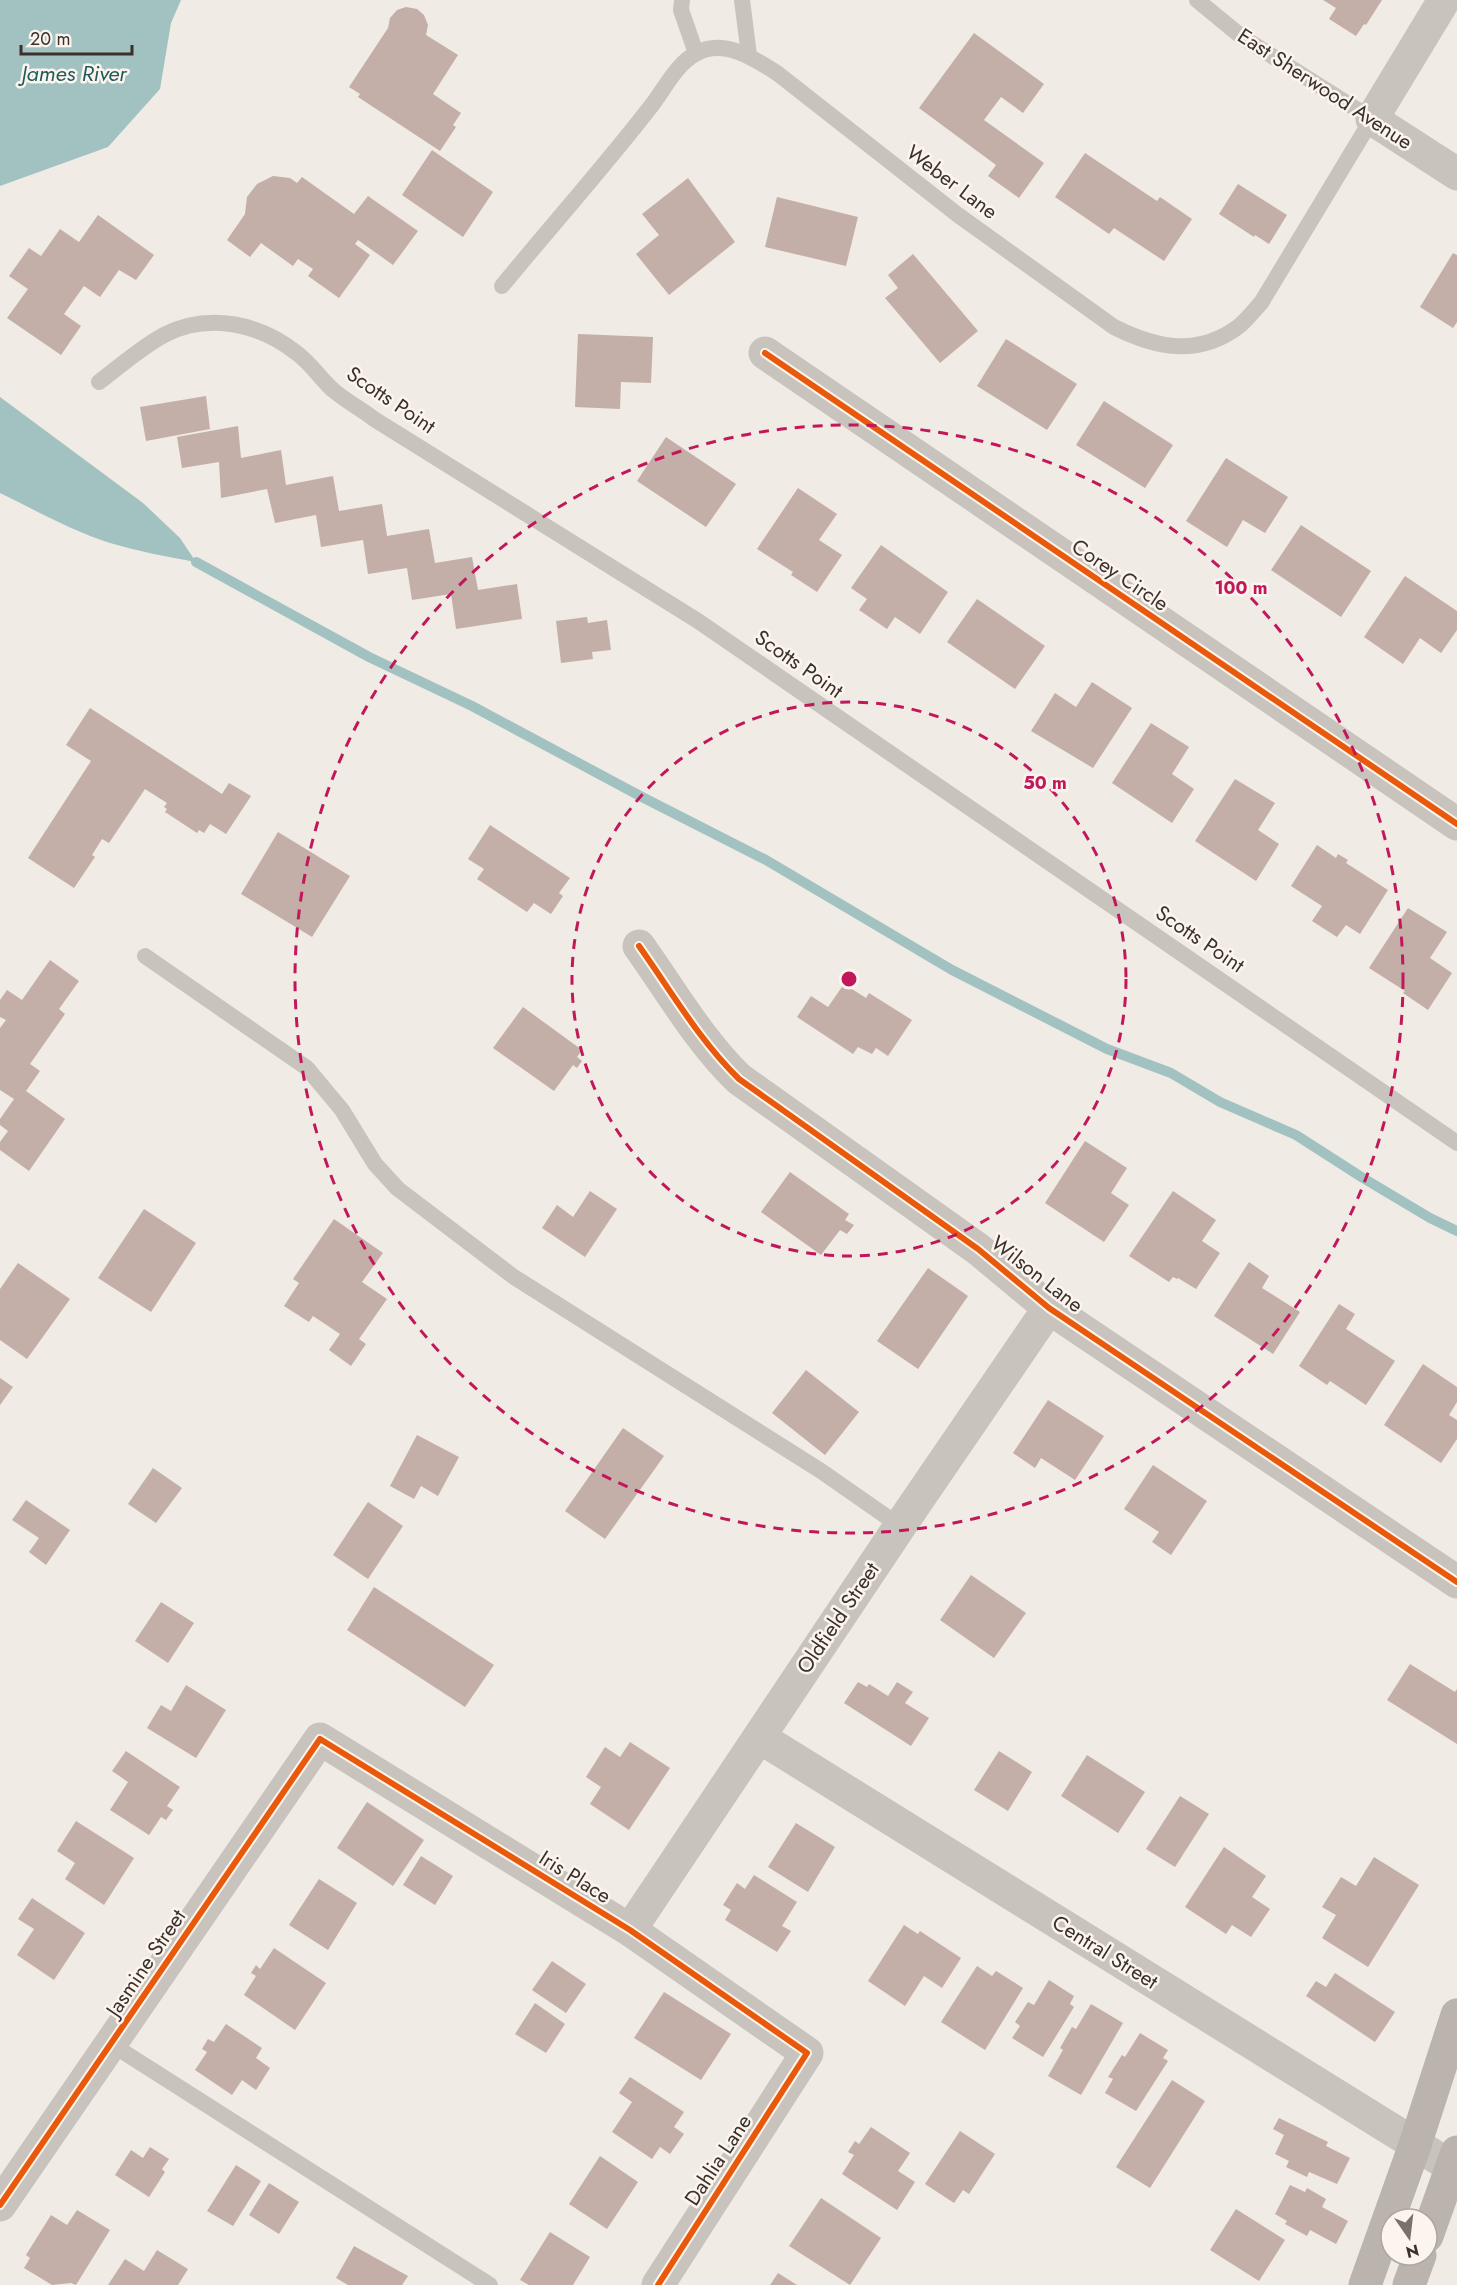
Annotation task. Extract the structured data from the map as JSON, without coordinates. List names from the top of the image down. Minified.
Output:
{"streets":{"street":["East Sherwood Avenue","Corey Circle","Wilson Lane","Oldfield Street","Iris Place","Central Street","Jasmine Street","Dahlia Lane"],"lane":["Weber Lane","Scotts Point"]},"crossings":[["East Sherwood Avenue","Weber Lane"],["Wilson Lane","Oldfield Street"],["Oldfield Street","Iris Place"],["Oldfield Street","Central Street"],["Iris Place","Jasmine Street"],["Iris Place","Dahlia Lane"]],"water":["James River"],"scale_bar":"20 m","north":"bottom","rings":["100 m","50 m"]}
